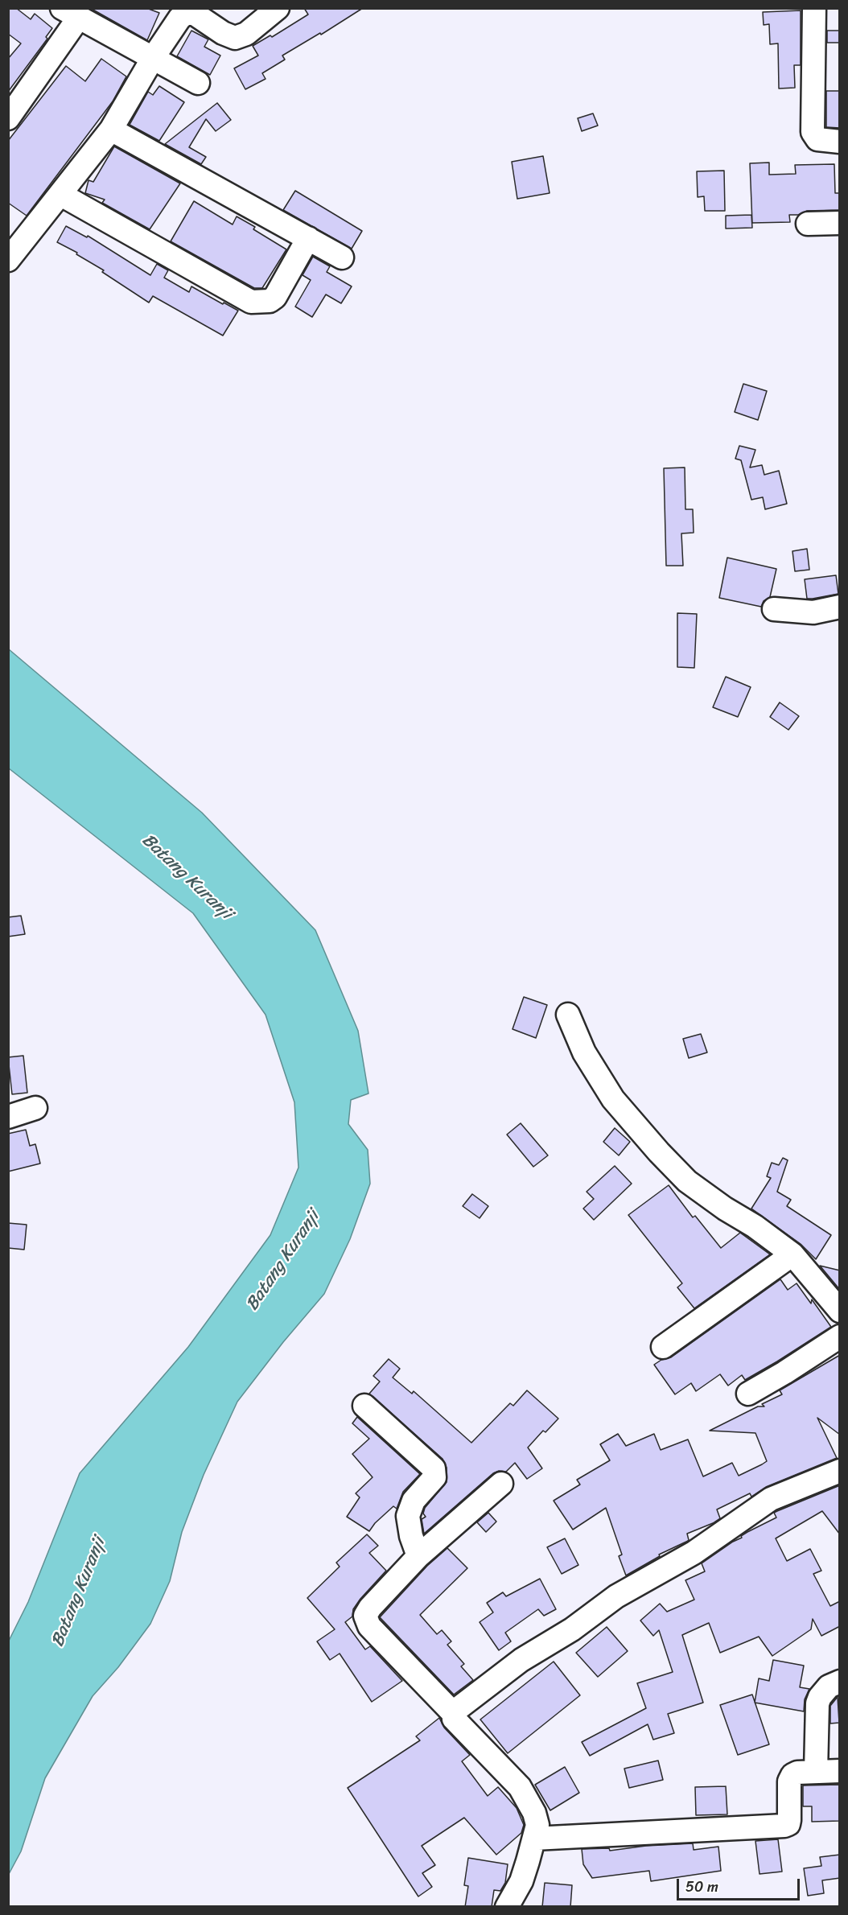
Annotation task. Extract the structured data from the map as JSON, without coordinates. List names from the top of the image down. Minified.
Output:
{"water":["Batang Kuranji"],"scale_bar":"50 m"}
